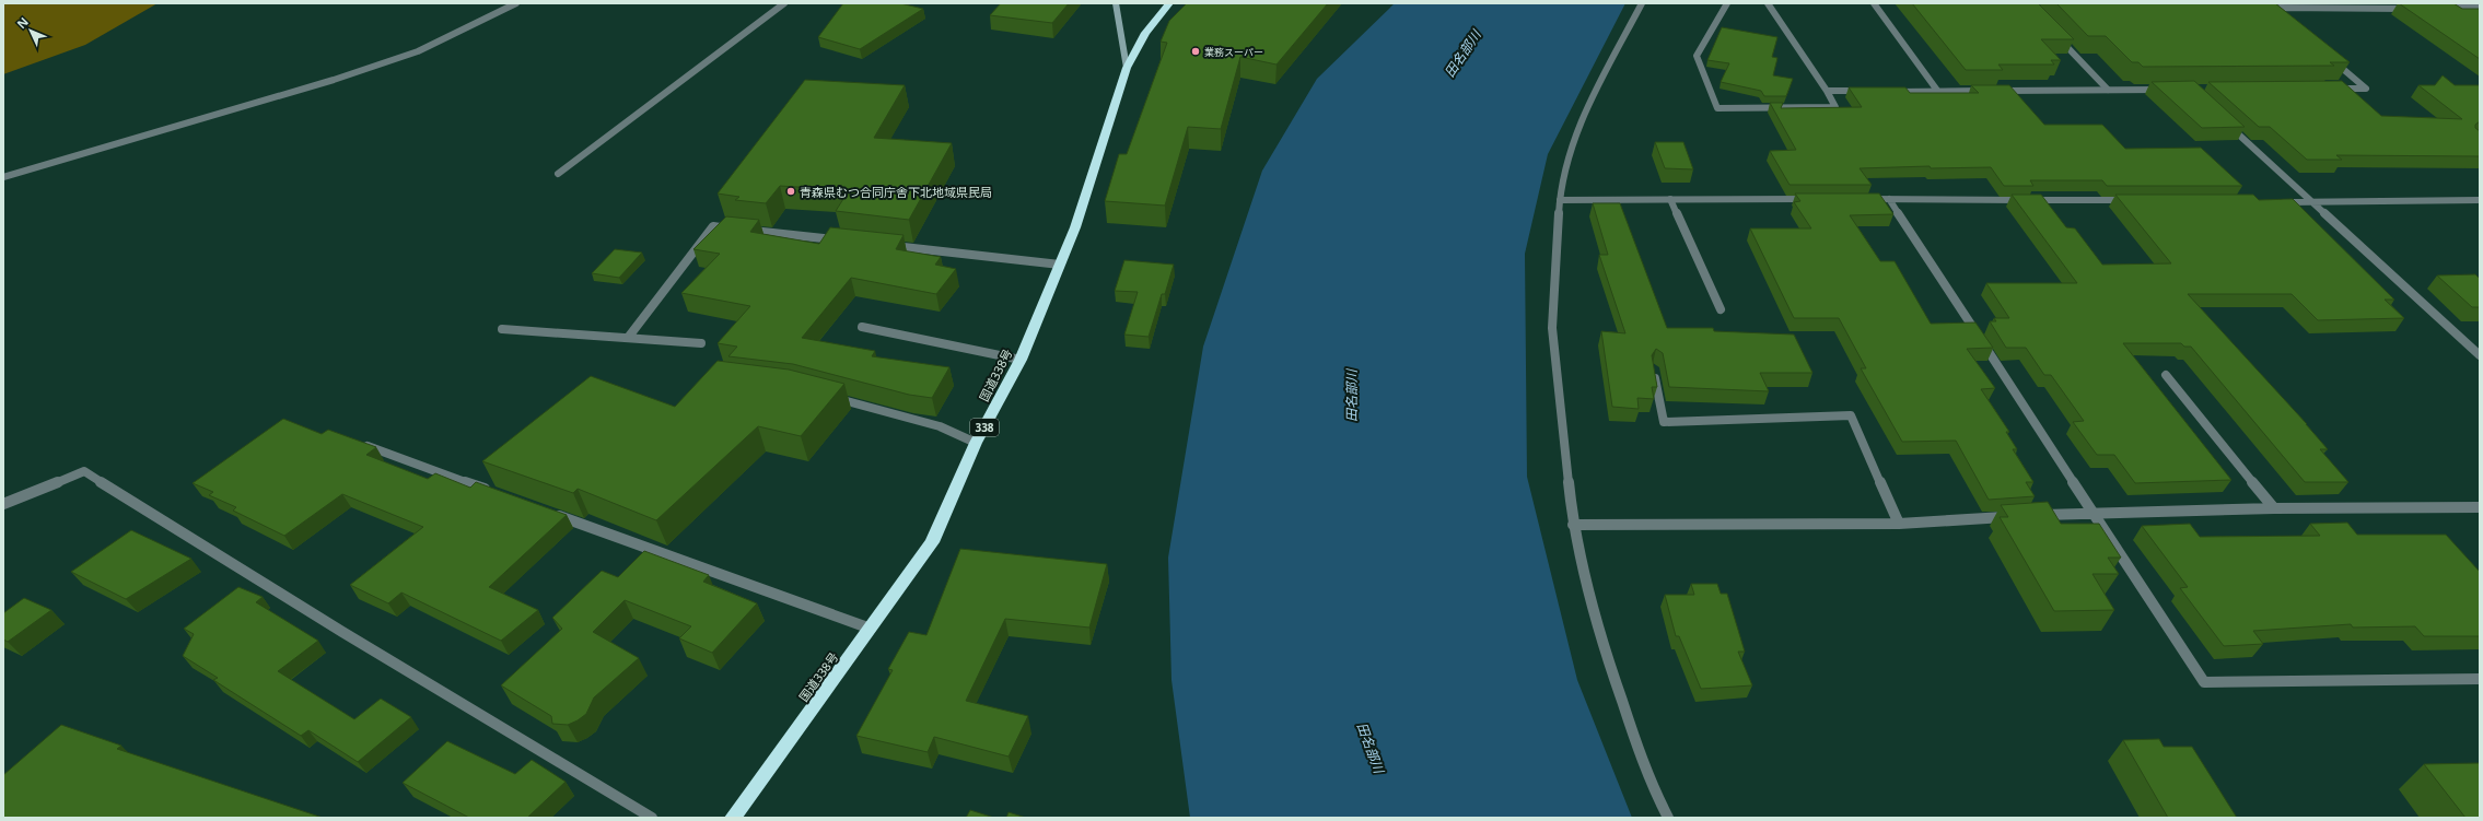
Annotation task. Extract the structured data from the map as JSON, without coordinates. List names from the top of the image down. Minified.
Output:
{"streets":{"highway":["国道338号","338"]},"water":["田名部川"],"places":["業務スーパー","青森県むつ合同庁舎下北地域県民局"],"north":"top left"}
